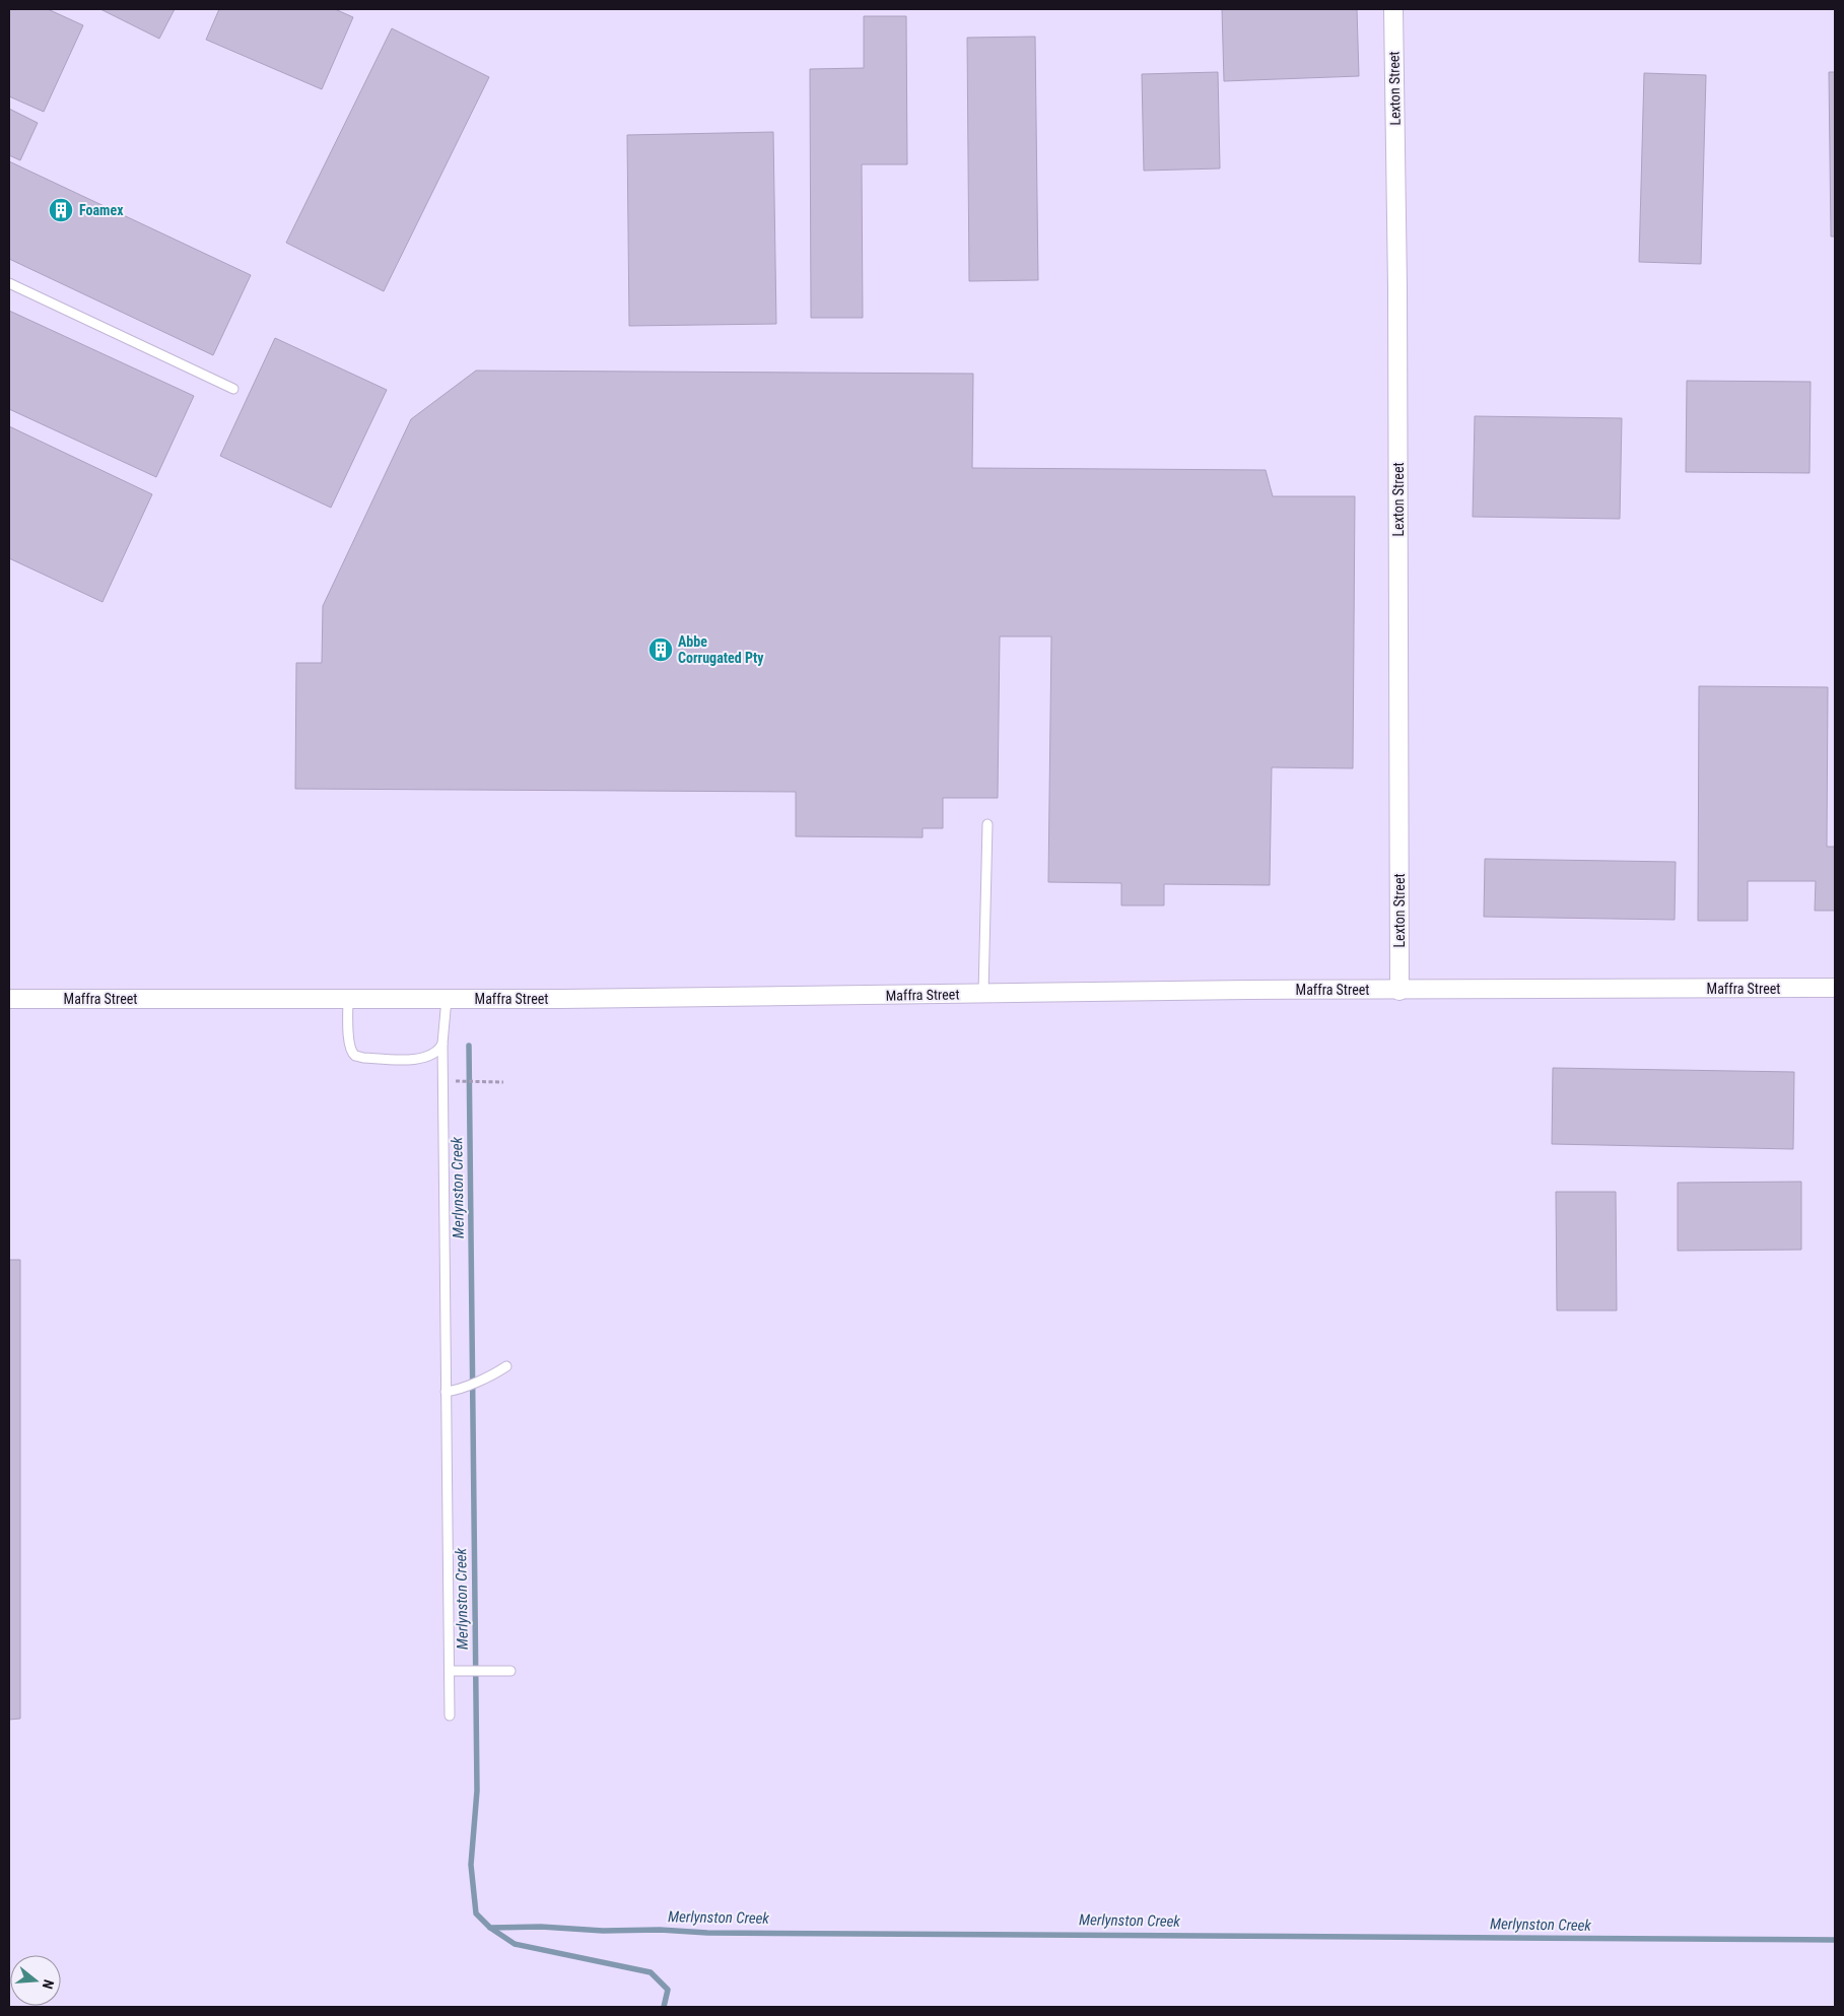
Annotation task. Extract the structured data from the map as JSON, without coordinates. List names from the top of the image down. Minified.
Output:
{"streets":{"street":["Lexton Street","Maffra Street"]},"crossings":[["Lexton Street","Maffra Street"]],"water":["Merlynston Creek"],"places":{"building":["Foamex","Abbe Corrugated Pty"]},"north":"right"}
